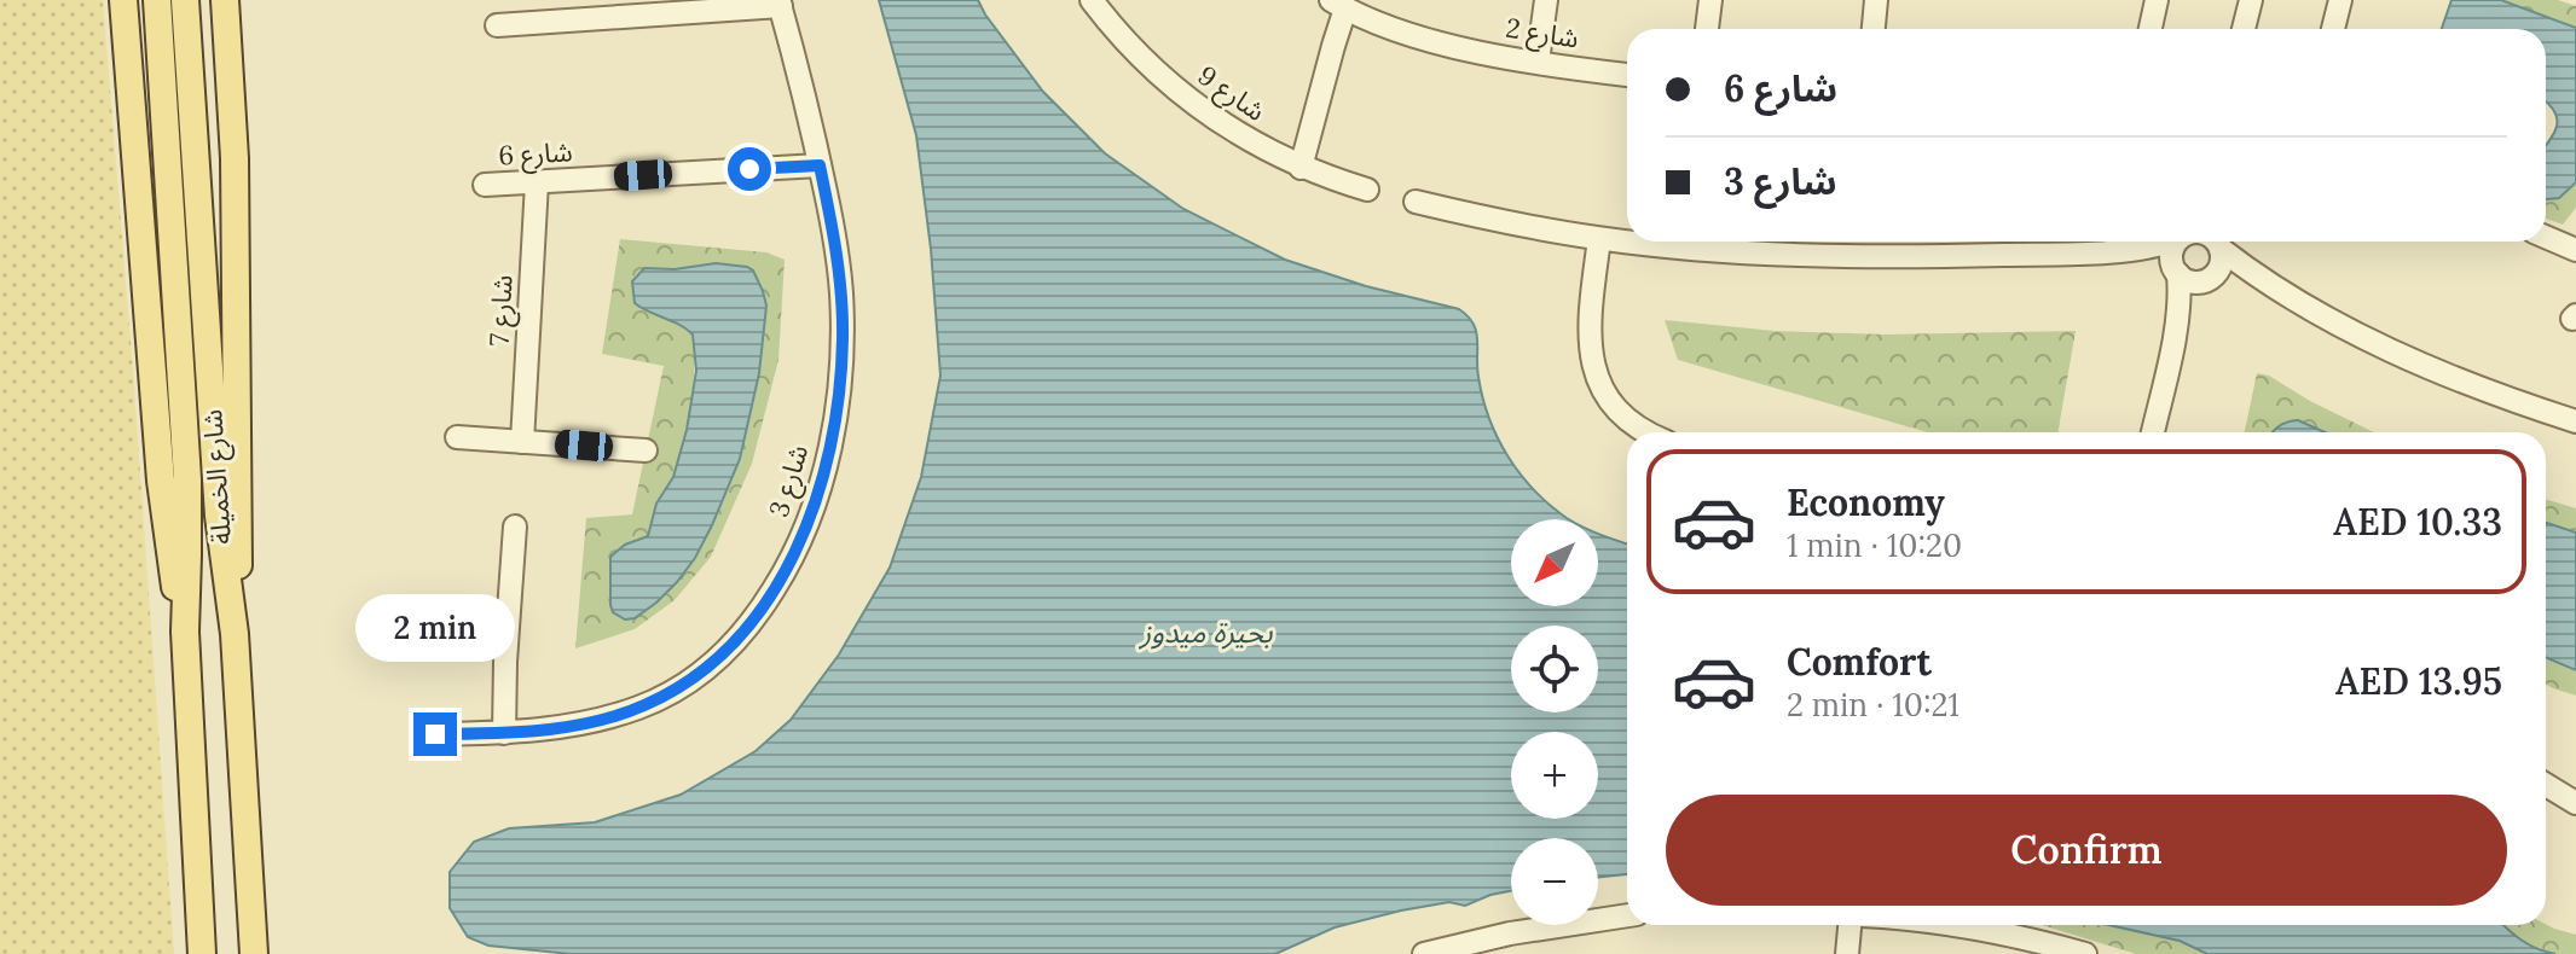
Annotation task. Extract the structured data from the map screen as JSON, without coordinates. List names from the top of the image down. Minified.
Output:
{"streets":{"main road":["شارع الخميلة"],"street":["شارع 2","شارع 9","شارع 6","شارع 7","شارع 3"]},"crossings":[["شارع 6","شارع 7"],["شارع 6","شارع 3"]],"water":["بحيرة ميدوز"],"north":"bottom left","page":{"banner":["شارع 6","شارع 3"],"list":[{"name":"Economy","note":"1 min · 10:20","value":"AED 10.33"},{"name":"Comfort","note":"2 min · 10:21","value":"AED 13.95"}],"map_buttons":["+","−"],"bubble":"2 min","buttons":"Confirm"}}
